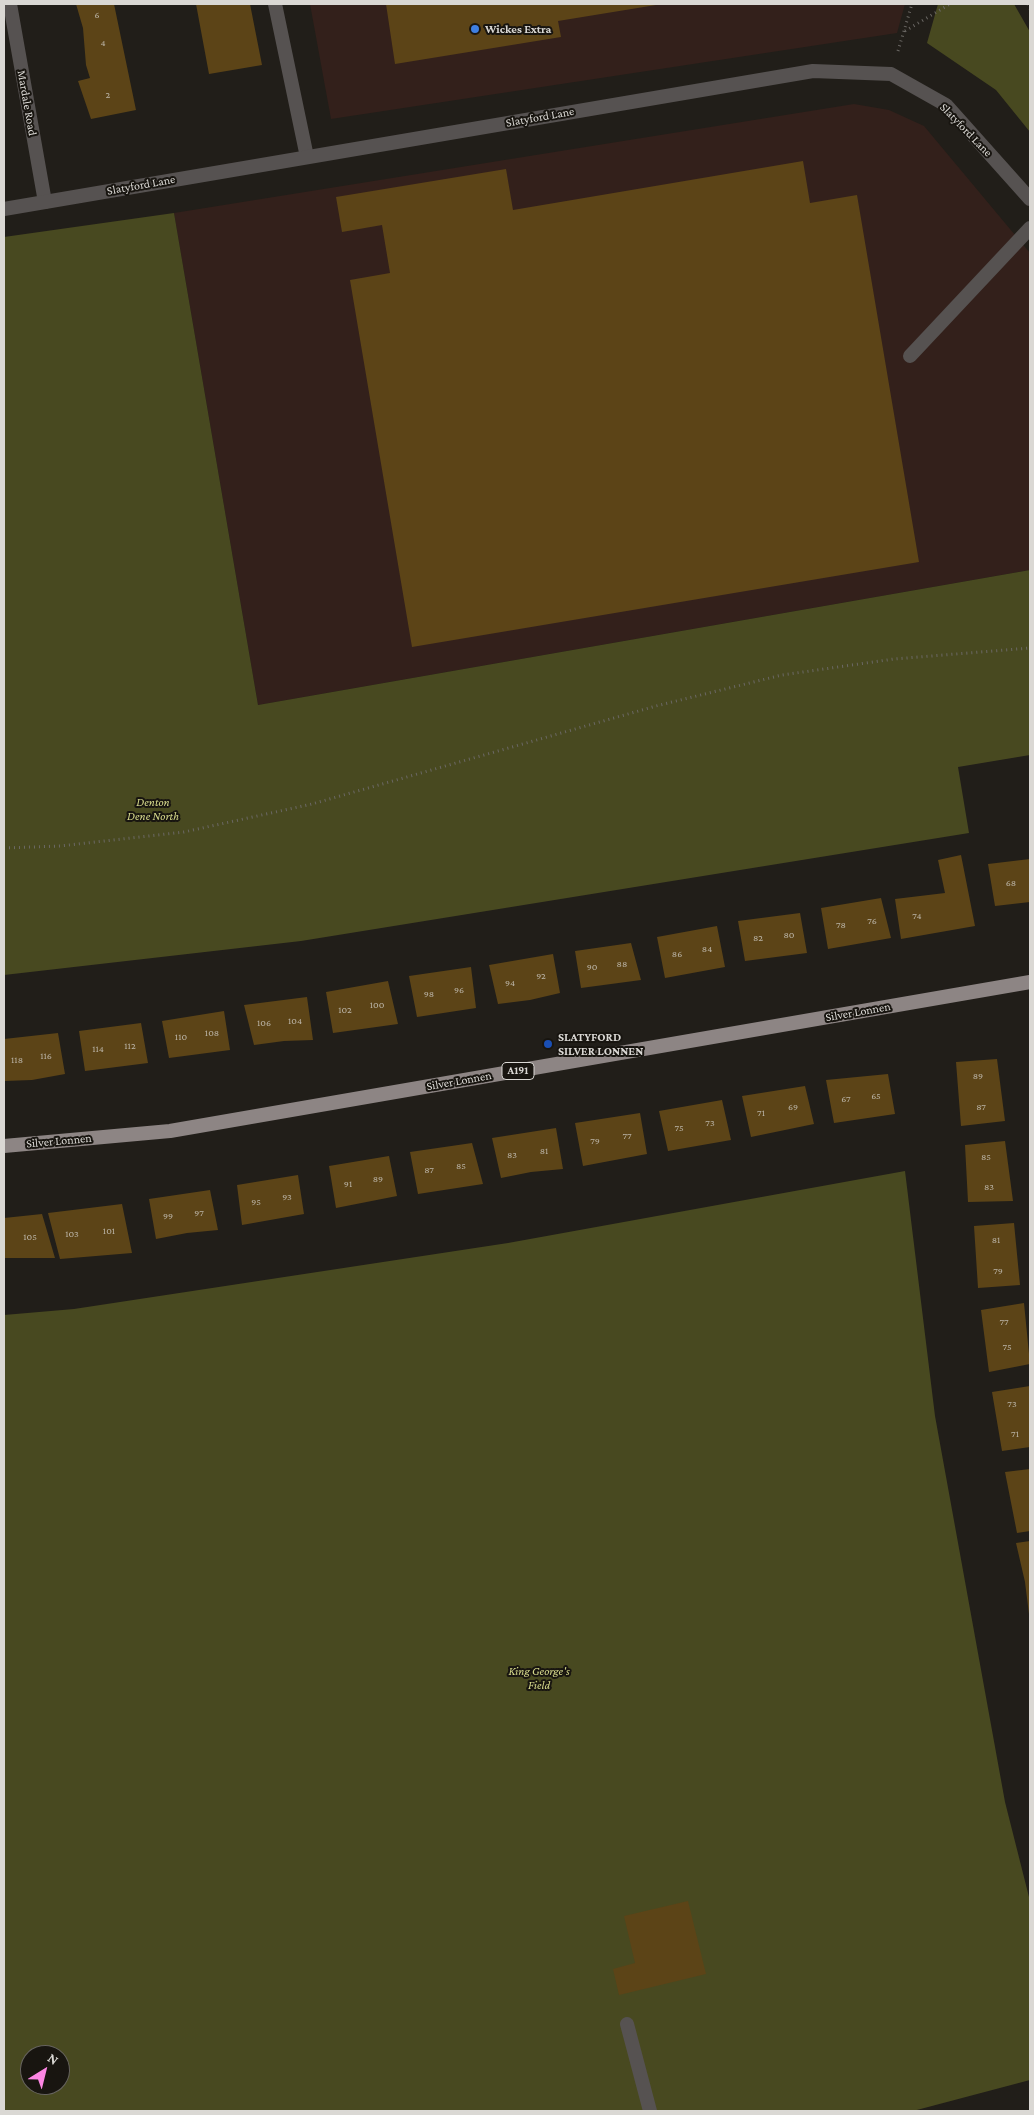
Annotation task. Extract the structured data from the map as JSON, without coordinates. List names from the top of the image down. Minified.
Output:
{"streets":{"main road":["Silver Lonnen","A191"],"street":["Mardale Road","Slatyford Lane"]},"crossings":[["Mardale Road","Slatyford Lane"]],"parks":["Denton Dene North","King George's Field"],"places":["Wickes Extra","SLATYFORD SILVER LONNEN"],"house_numbers":["6","4","2","68","74","76","78","80","82","84","86","88","90","92","94","96","98","100","102","104","106","108","110","112","114","116","118","89","65","67","69","87","71","73","75","77","79","81","83","85","85","87","89","91","83","93","95","97","99","101","103","105","81","79","77","75","73","71"],"north":"top right"}
